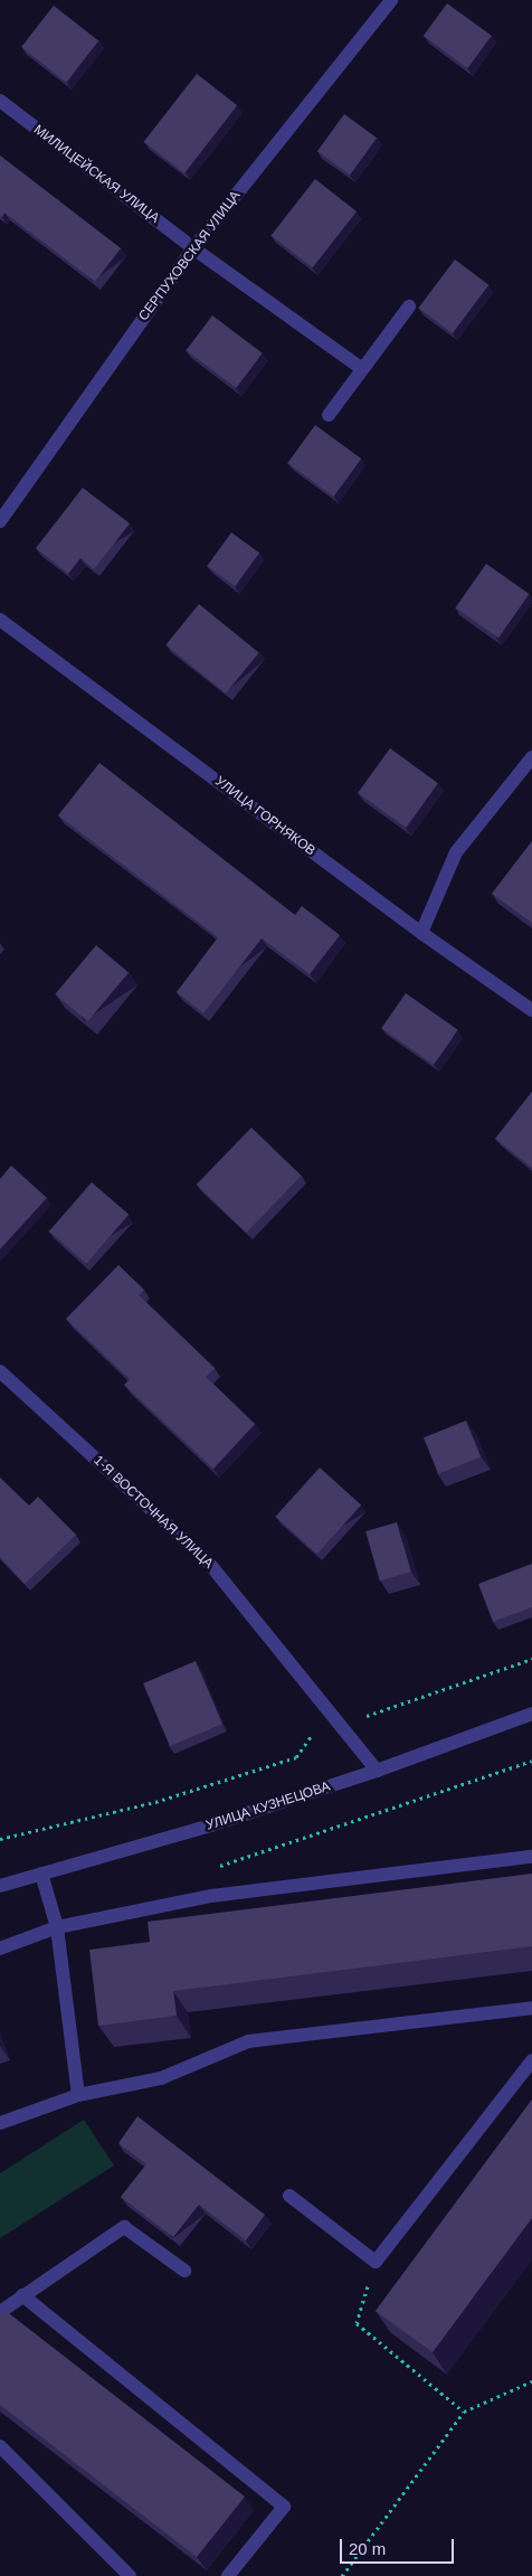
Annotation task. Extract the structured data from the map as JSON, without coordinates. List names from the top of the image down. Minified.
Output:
{"streets":{"street":["МИЛИЦЕЙСКАЯ УЛИЦА","СЕРПУХОВСКАЯ УЛИЦА","УЛИЦА ГОРНЯКОВ","1-Я ВОСТОЧНАЯ УЛИЦА","УЛИЦА КУЗНЕЦОВА"]},"crossings":[["МИЛИЦЕЙСКАЯ УЛИЦА","СЕРПУХОВСКАЯ УЛИЦА"],["1-Я ВОСТОЧНАЯ УЛИЦА","УЛИЦА КУЗНЕЦОВА"]],"scale_bar":"20 m"}
